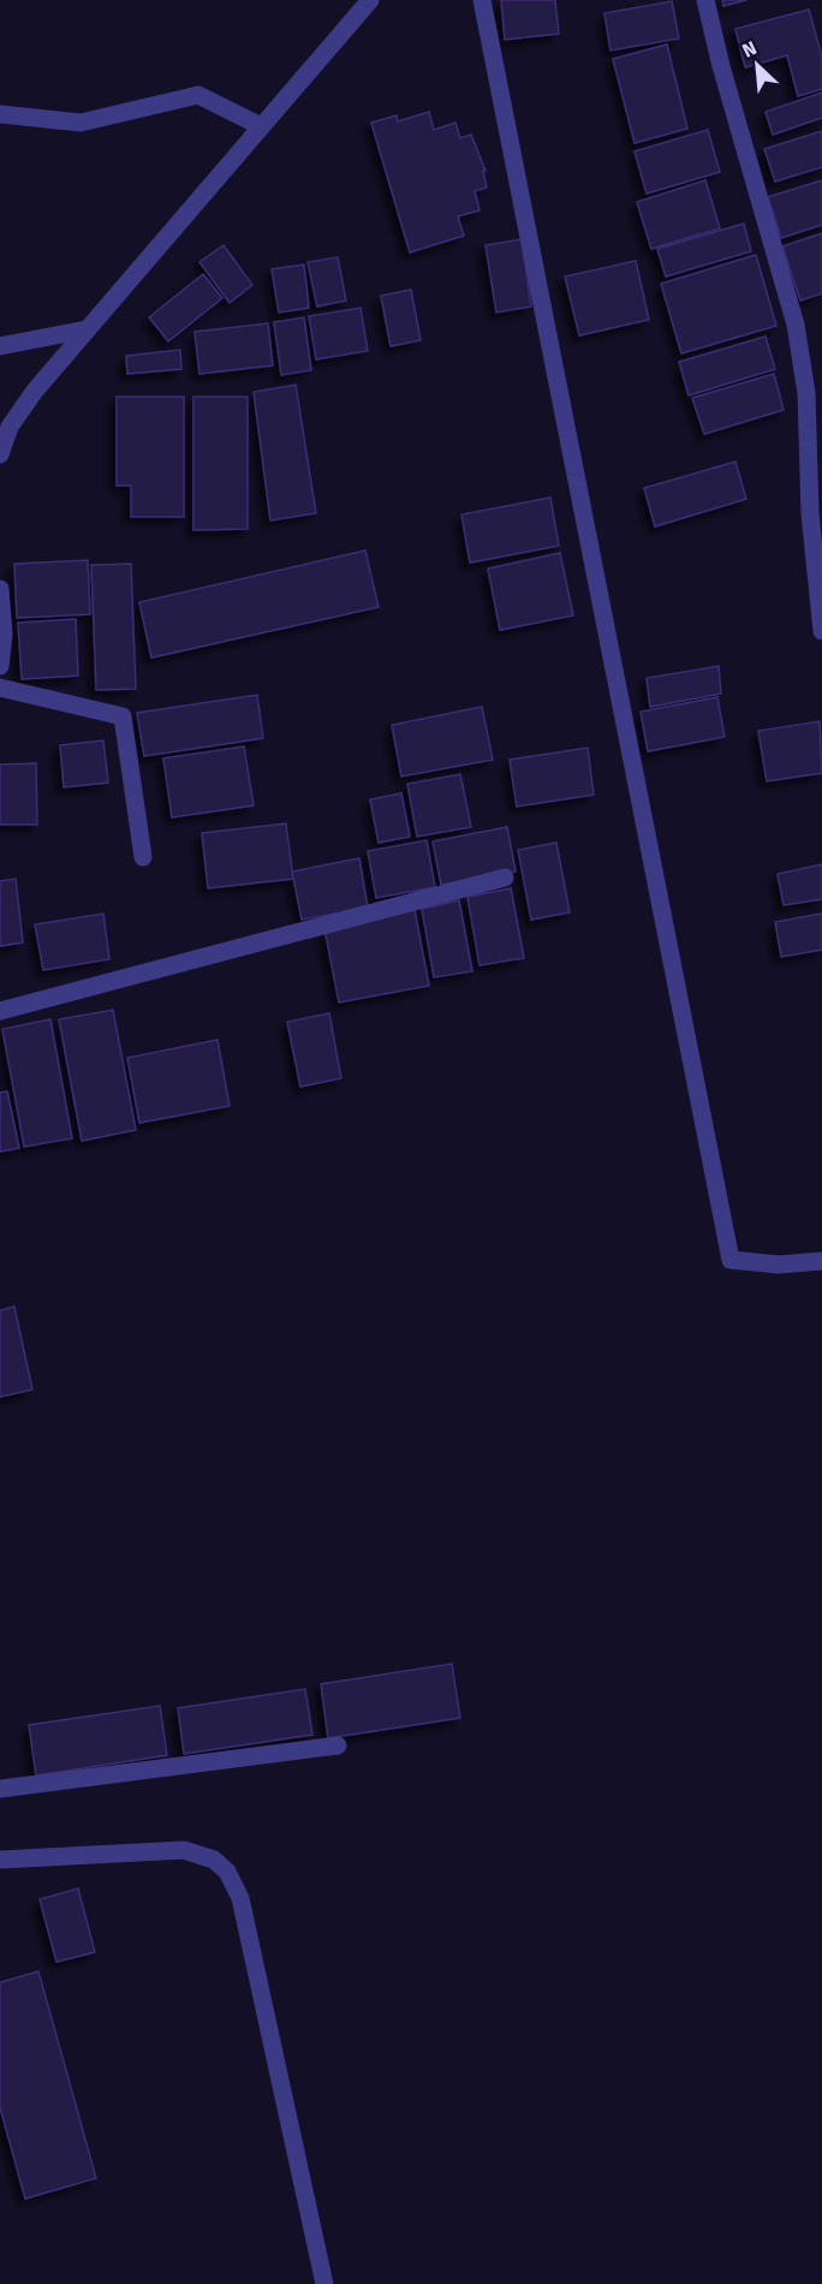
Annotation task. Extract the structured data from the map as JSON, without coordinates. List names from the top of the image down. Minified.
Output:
{"north":"top left"}
